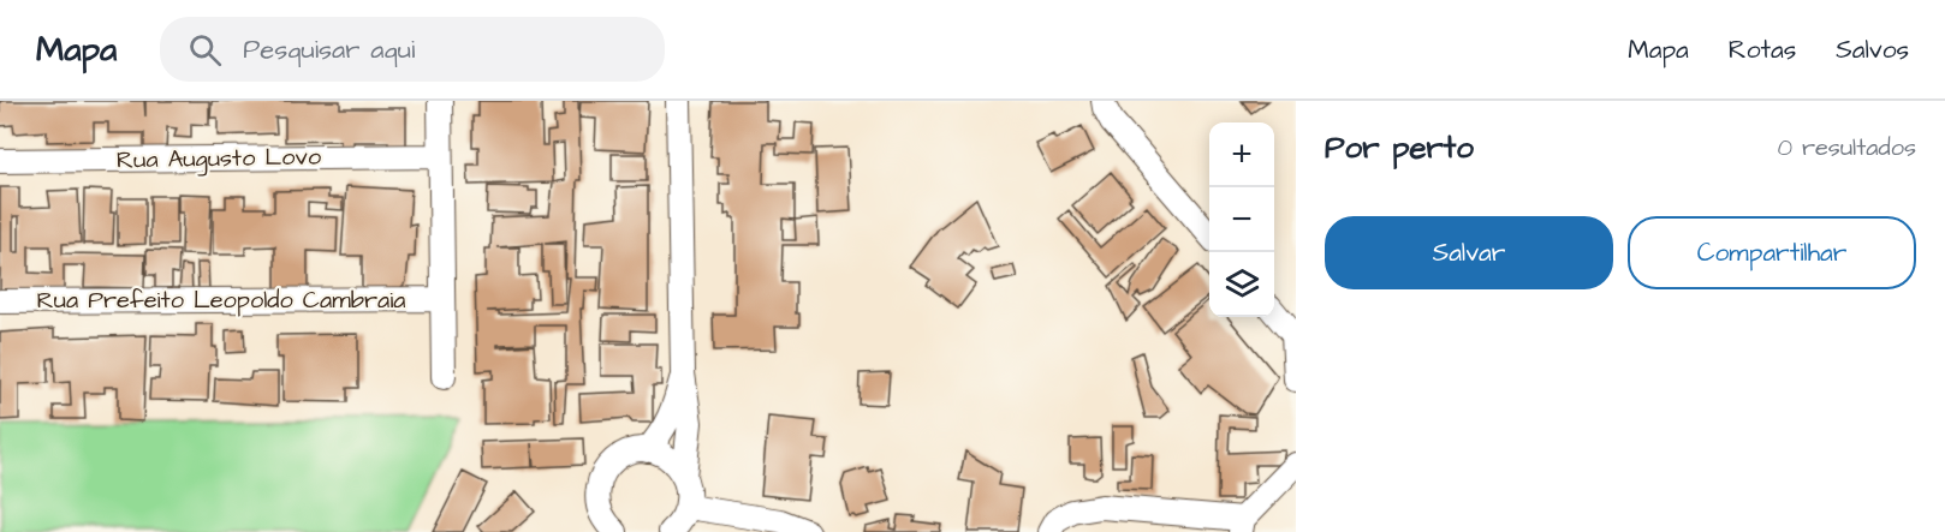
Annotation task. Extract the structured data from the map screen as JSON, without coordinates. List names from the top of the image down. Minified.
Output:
{"streets":{"street":["Rua Augusto Lovo","Rua Prefeito Leopoldo Cambraia"]},"page":{"header":"Mapa","search":"Pesquisar aqui","nav":["Mapa","Rotas","Salvos"],"heading":["Por perto","0 resultados"],"map_buttons":["+","−"],"buttons":["Salvar","Compartilhar"]}}
